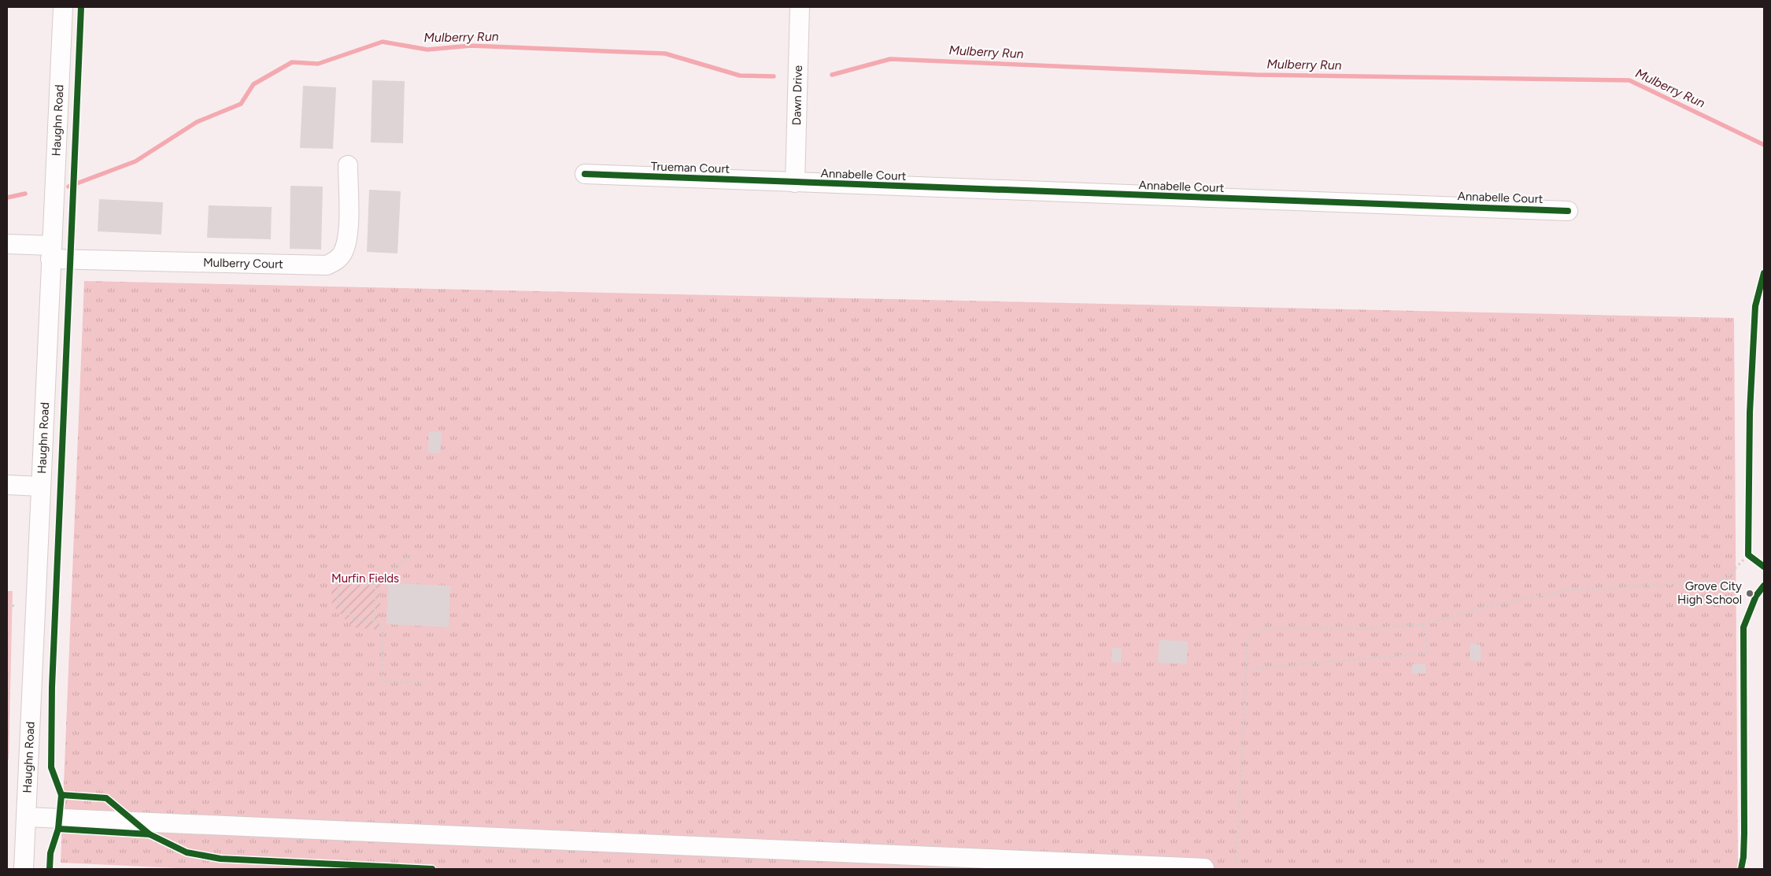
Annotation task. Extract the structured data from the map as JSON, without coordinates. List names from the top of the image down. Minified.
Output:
{"streets":{"street":["Dawn Drive","Haughn Road","Trueman Court","Annabelle Court","Mulberry Court"]},"crossings":[["Dawn Drive","Trueman Court"],["Dawn Drive","Annabelle Court"],["Haughn Road","Mulberry Court"],["Trueman Court","Annabelle Court"]],"water":["Mulberry Run"],"parks":["Murfin Fields"],"places":["Grove City High School"]}
